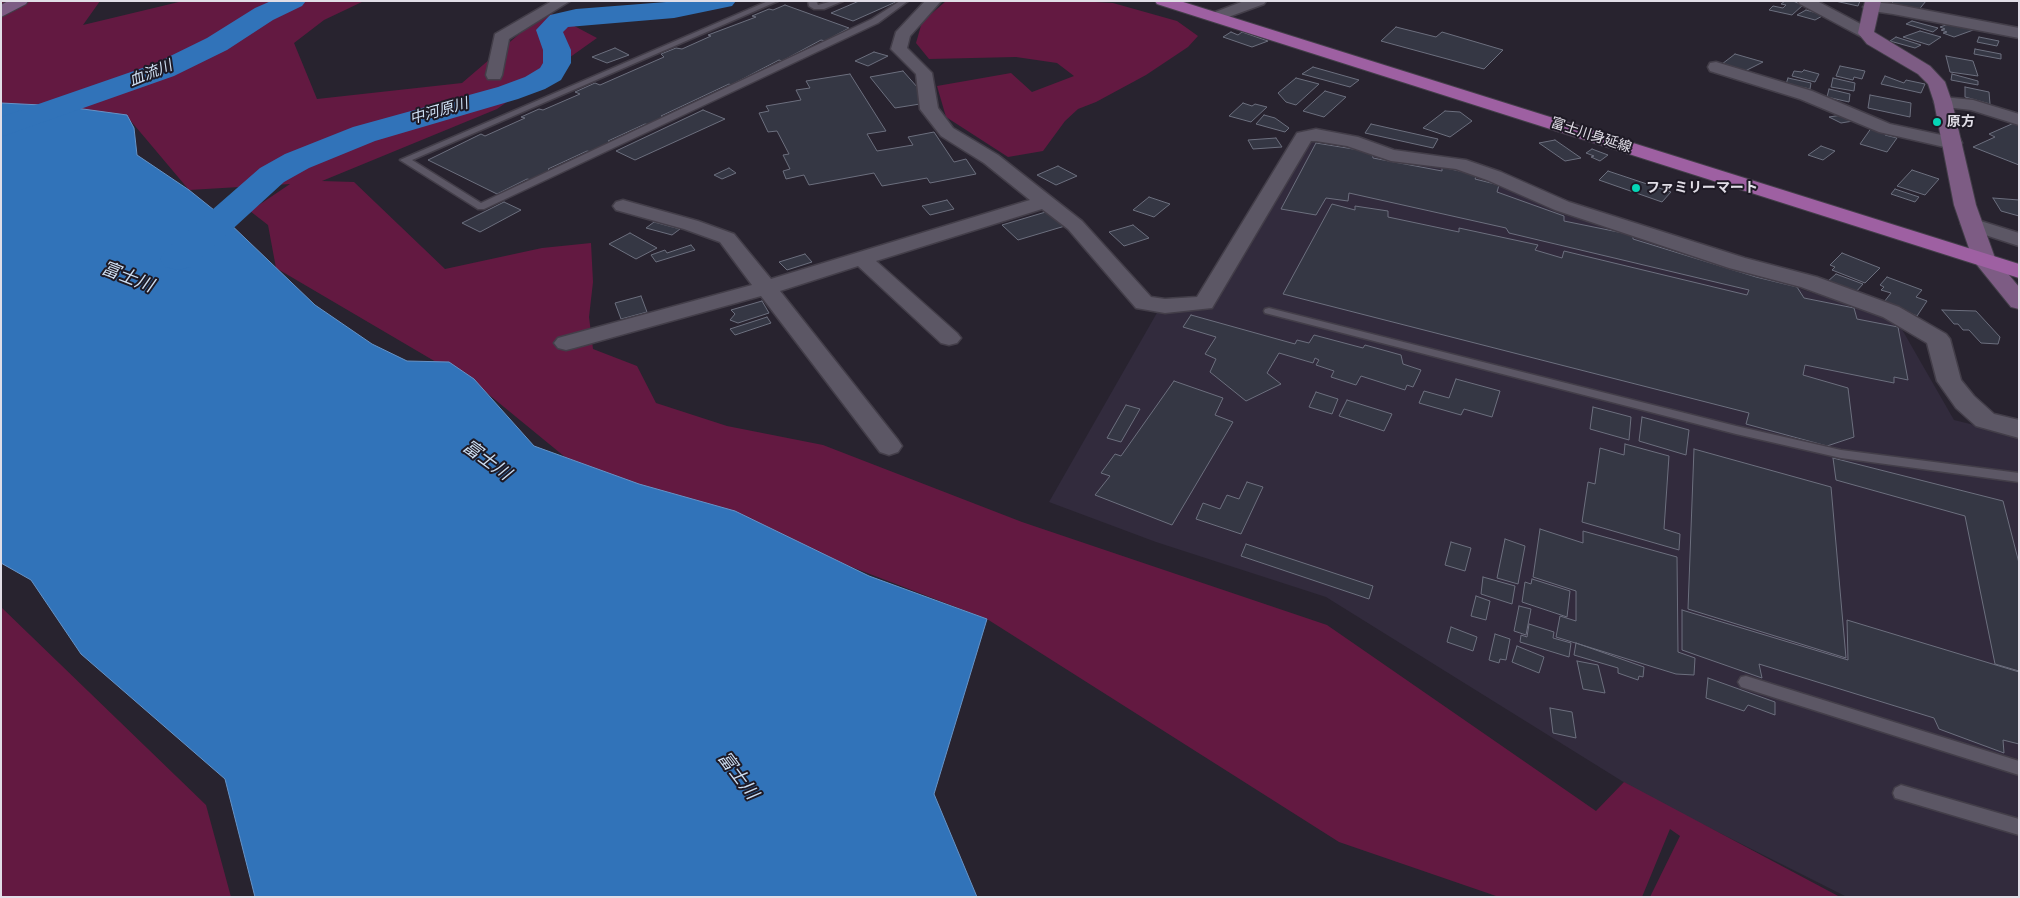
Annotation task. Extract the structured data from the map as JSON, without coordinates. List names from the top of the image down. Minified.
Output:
{"streets":{"main road":["富士川身延線"]},"water":["血流川","中河原川","富士川"],"places":["原方","ファミリーマート"]}
